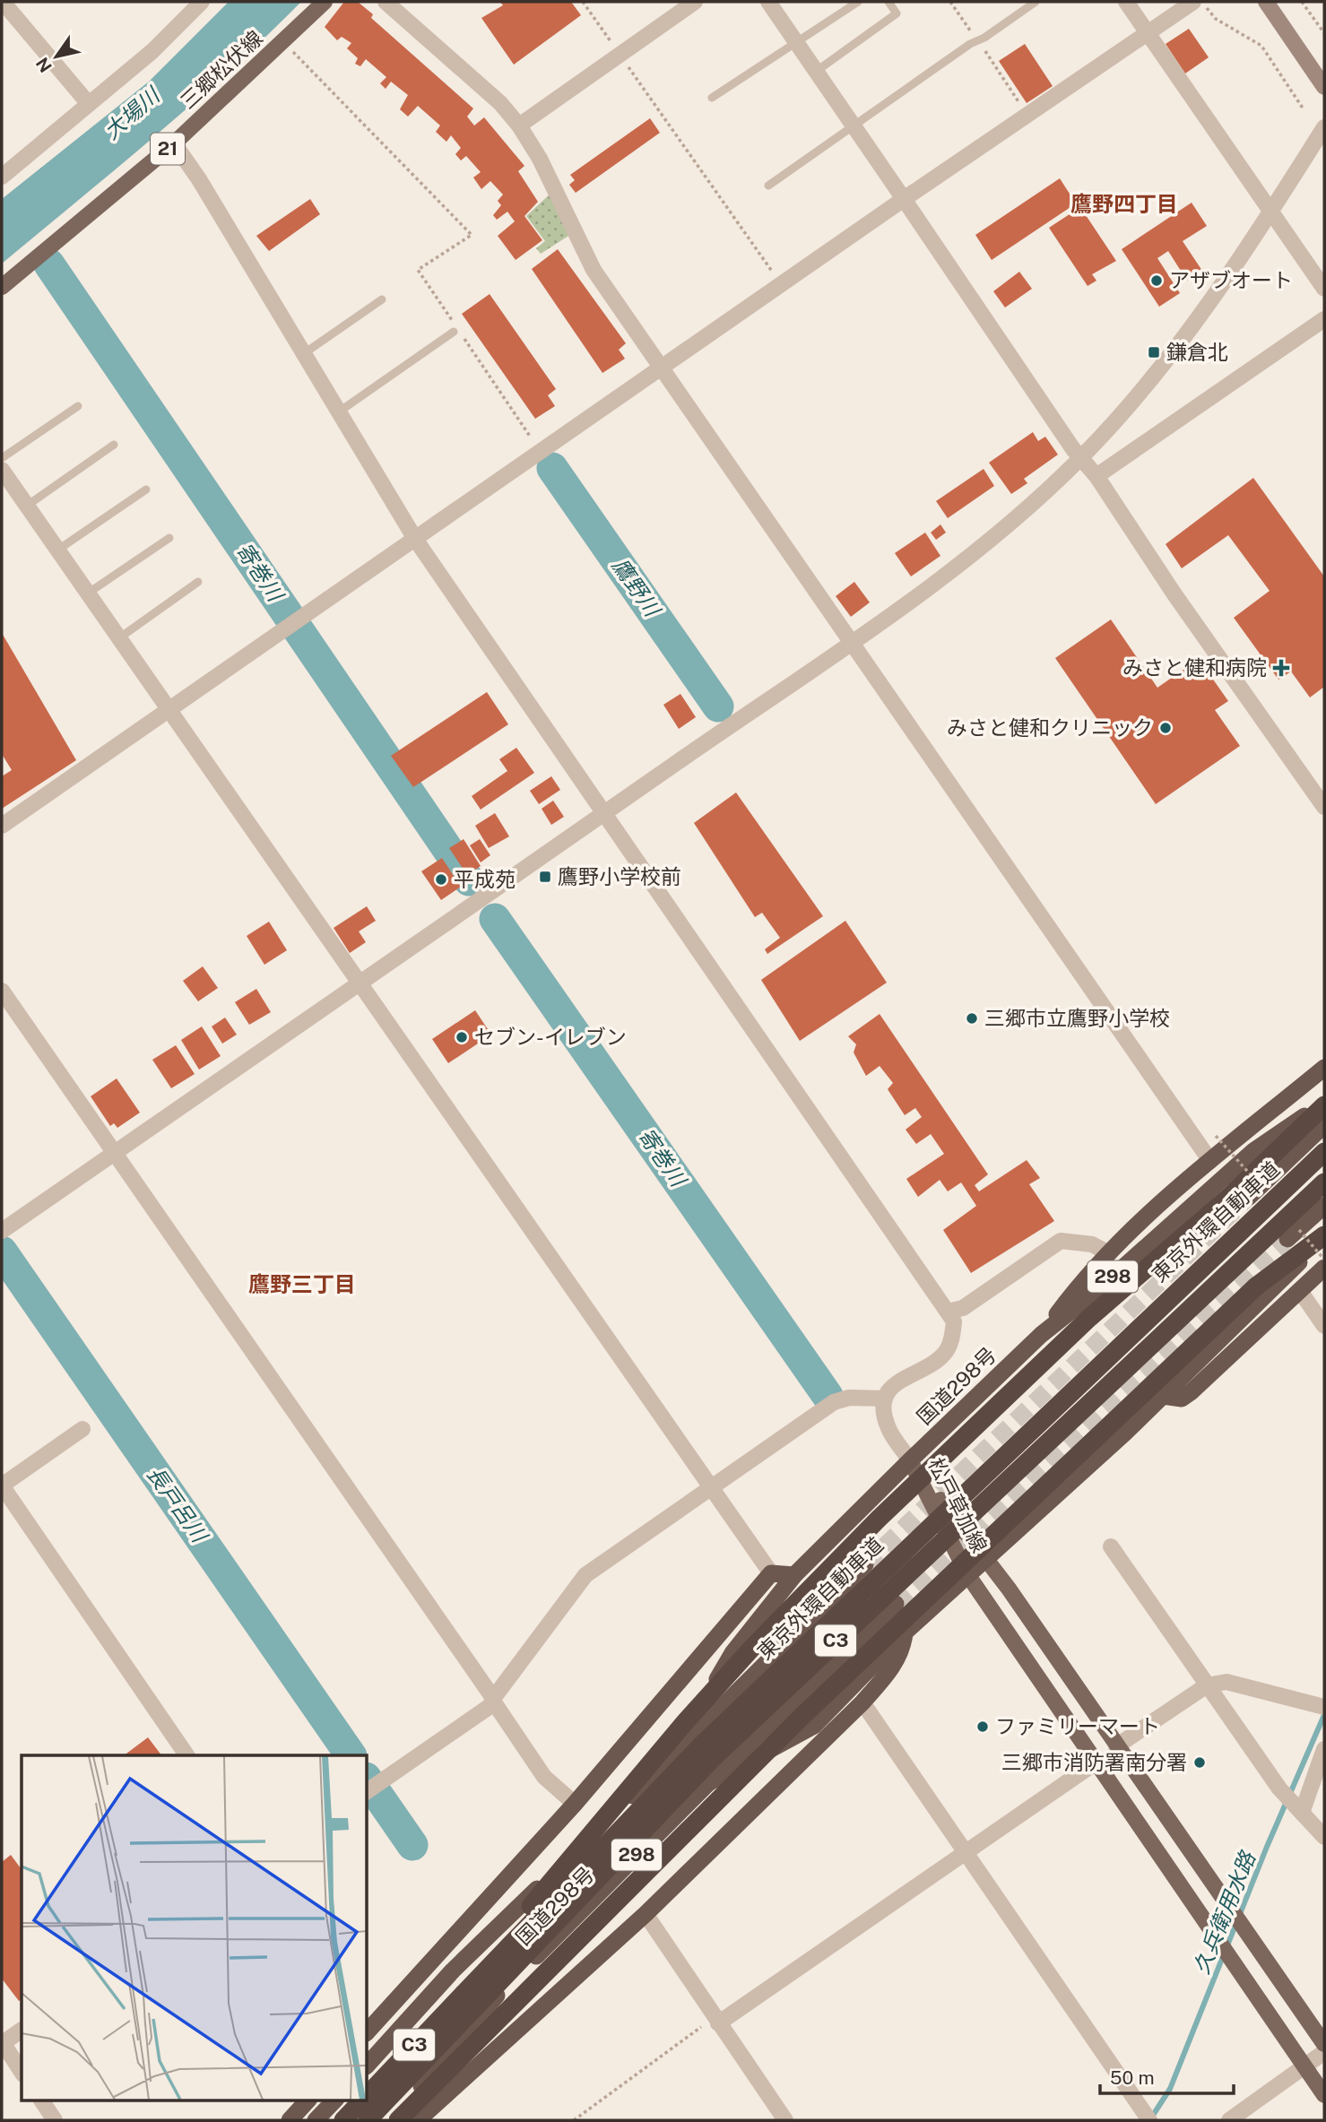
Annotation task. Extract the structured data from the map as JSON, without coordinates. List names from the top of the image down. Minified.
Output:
{"streets":{"highway":["東京外環自動車道","298","国道298号","C3"],"main road":["三郷松伏線","21","松戸草加線"]},"crossings":[["298","国道298号"],["298","松戸草加線"],["国道298号","松戸草加線"]],"districts":["鷹野四丁目","鷹野三丁目"],"water":["大場川","寄巻川","鷹野川","長戸呂川","久兵衛用水路"],"places":{"other":["アザブオート","みさと健和クリニック","平成苑","三郷市立鷹野小学校","セブン-イレブン","ファミリーマート","三郷市消防署南分署"],"transit":["鎌倉北","鷹野小学校前"],"health":["みさと健和病院"]},"scale_bar":"50 m","north":"bottom left"}
